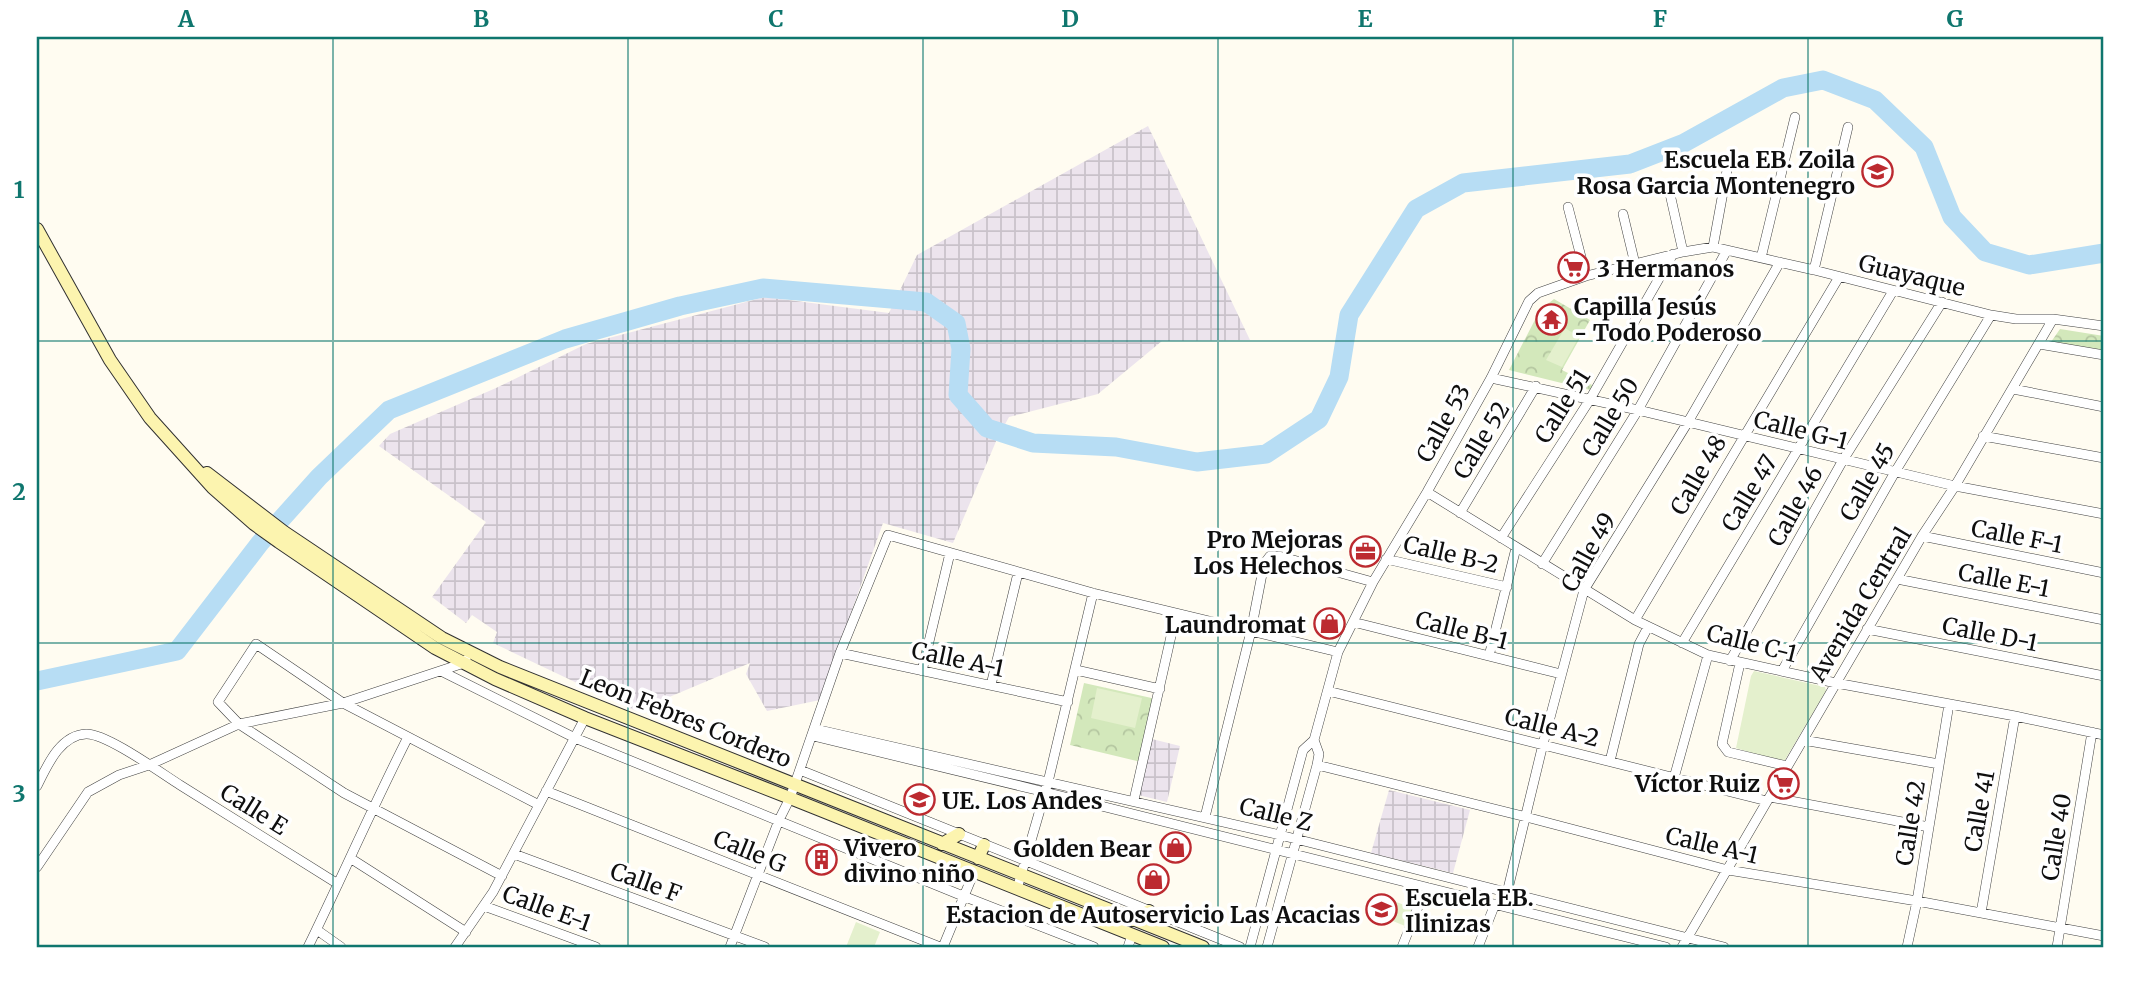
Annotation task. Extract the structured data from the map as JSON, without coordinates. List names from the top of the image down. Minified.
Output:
{"streets":{"street":["Guayaque","Calle 51","Calle 50","Calle 53","Calle G-1","Calle 52","Calle 48","Calle 45","Calle 47","Calle 46","Calle F-1","Calle 49","Calle B-2","Calle E-1","Avenida Central","Calle B-1","Calle D-1","Calle C-1","Calle A-1","Leon Febres Cordero","Calle A-2","Calle E","Calle 41","Calle Z","Calle 42","Calle 40","Calle G","Calle F"]},"crossings":[["Guayaque","Calle 50"],["Guayaque","Calle 53"],["Guayaque","Calle 48"],["Guayaque","Calle 45"],["Guayaque","Calle 47"],["Guayaque","Calle 46"],["Guayaque","Calle 49"],["Guayaque","Avenida Central"],["Calle 51","Calle 53"],["Calle 51","Calle G-1"],["Calle 51","Calle C-1"],["Calle 50","Calle G-1"],["Calle 50","Calle C-1"],["Calle 53","Calle G-1"],["Calle 53","Calle B-2"],["Calle 53","Calle B-1"],["Calle 53","Calle C-1"],["Calle 53","Calle A-1"],["Calle 53","Calle A-2"],["Calle 53","Calle Z"],["Calle G-1","Calle 52"],["Calle G-1","Calle 48"],["Calle G-1","Calle 45"],["Calle G-1","Calle 47"],["Calle G-1","Calle 46"],["Calle G-1","Calle 49"],["Calle G-1","Avenida Central"],["Calle 52","Calle C-1"],["Calle 48","Calle C-1"],["Calle 45","Calle C-1"],["Calle 47","Calle C-1"],["Calle 46","Calle C-1"],["Calle F-1","Avenida Central"],["Calle 49","Calle B-1"],["Calle 49","Calle C-1"],["Calle 49","Calle A-1"],["Calle 49","Calle A-2"],["Calle 49","Calle Z"],["Calle E-1","Avenida Central"],["Avenida Central","Calle D-1"],["Avenida Central","Calle C-1"],["Avenida Central","Calle A-1"],["Avenida Central","Calle A-2"],["Avenida Central","Calle Z"],["Calle C-1","Calle 41"],["Calle C-1","Calle 42"],["Calle C-1","Calle 40"],["Calle A-1","Calle 41"],["Calle A-1","Calle 42"],["Calle A-1","Calle 40"],["Calle A-2","Calle 42"]],"places":{"school or university":["Escuela EB. Zoila Rosa Garcia Montenegro","UE. Los Andes","Escuela EB. Ilinizas"],"supermarket":["3 Hermanos","Víctor Ruiz"],"temple":["Capilla Jesús - Todo Poderoso"],"office":["Pro Mejoras Los Helechos"],"shop":["Laundromat","Golden Bear","Estacion de Autoservicio Las Acacias"],"building":["Vivero divino niño"]},"grid":{"columns":["A","B","C","D","E","F","G"],"rows":["1","2","3"]}}
